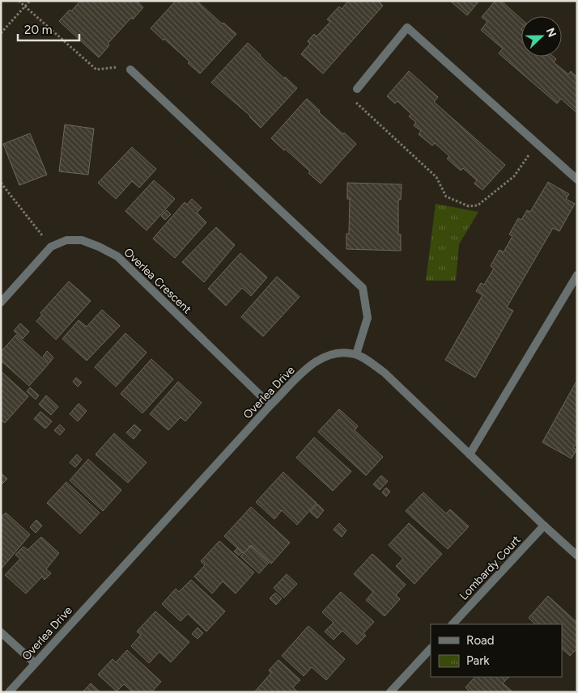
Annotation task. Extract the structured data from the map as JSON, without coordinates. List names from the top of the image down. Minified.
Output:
{"streets":{"street":["Overlea Crescent","Overlea Drive","Lombardy Court"]},"crossings":[["Overlea Crescent","Overlea Drive"],["Overlea Drive","Lombardy Court"]],"legend":["Road","Park"],"scale_bar":"20 m","north":"right"}
